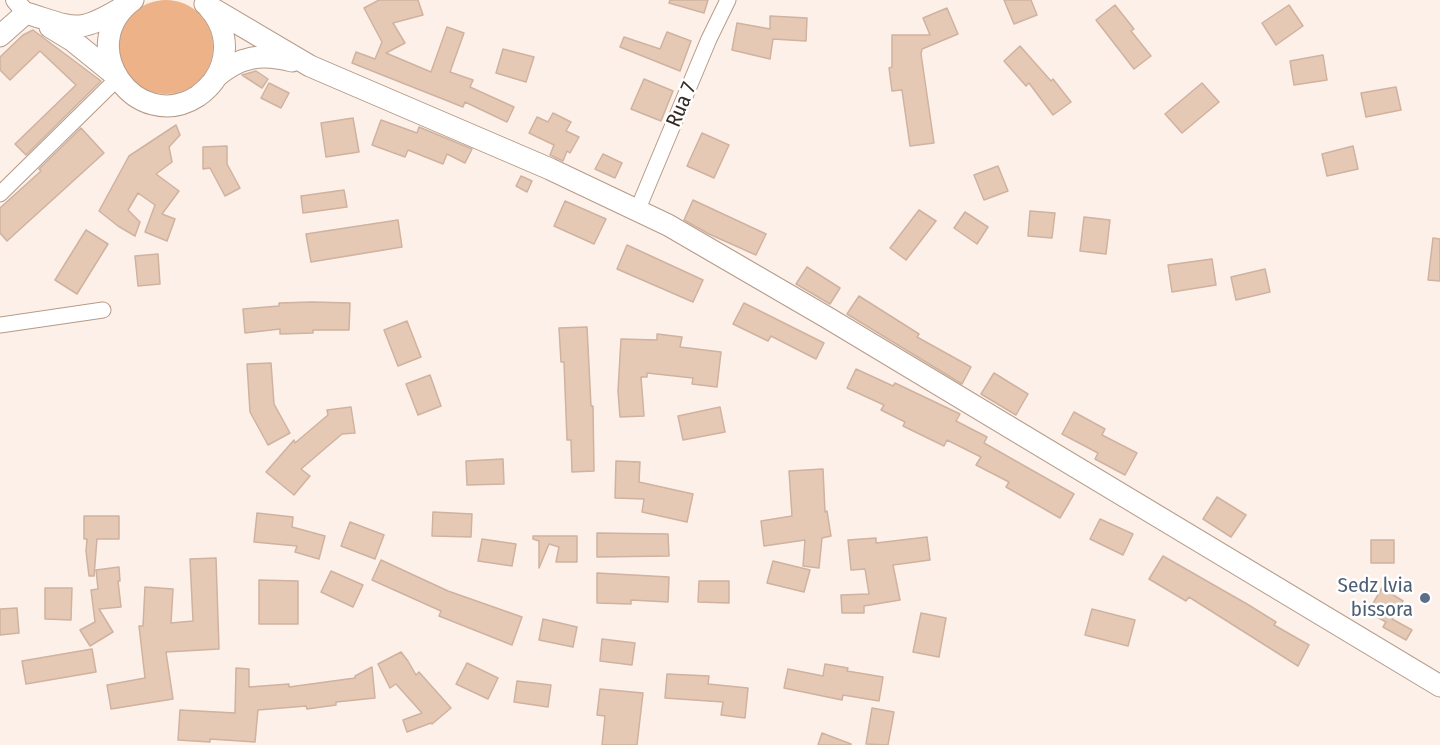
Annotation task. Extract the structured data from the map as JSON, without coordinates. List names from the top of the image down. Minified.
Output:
{"streets":{"street":["Rua 7"]},"places":["Sedz lvia bissora"]}
